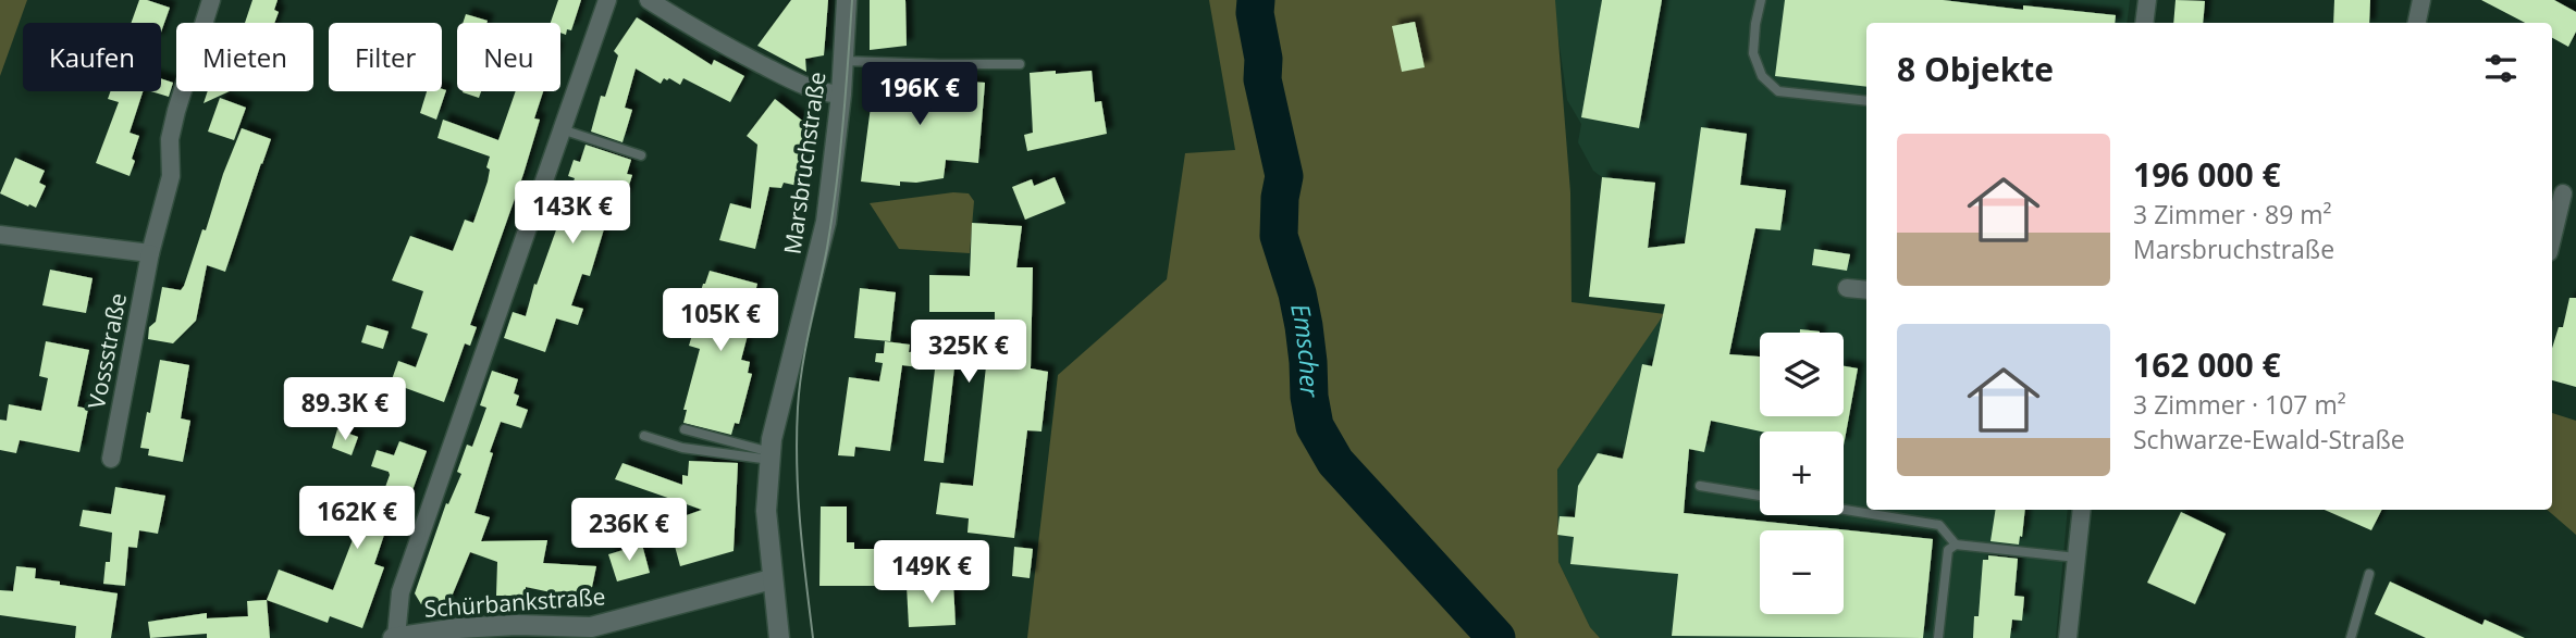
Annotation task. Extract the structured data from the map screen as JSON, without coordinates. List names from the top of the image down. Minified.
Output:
{"streets":{"street":["Marsbruchstraße","Vossstraße","Schürbankstraße"]},"crossings":[["Marsbruchstraße","Schürbankstraße"]],"water":["Emscher"],"page":{"chip":["Kaufen","Mieten","Filter","Neu"],"heading":"8 Objekte","price":["196K €","143K €","105K €","325K €","89.3K €","162K €","236K €","149K €"],"list":[{"name":"196 000 €","note":"3 Zimmer · 89 m² · Marsbruchstraße"},{"name":"162 000 €","note":"3 Zimmer · 107 m² · Schwarze-Ewald-Straße"}],"map_buttons":["+","−"]}}
